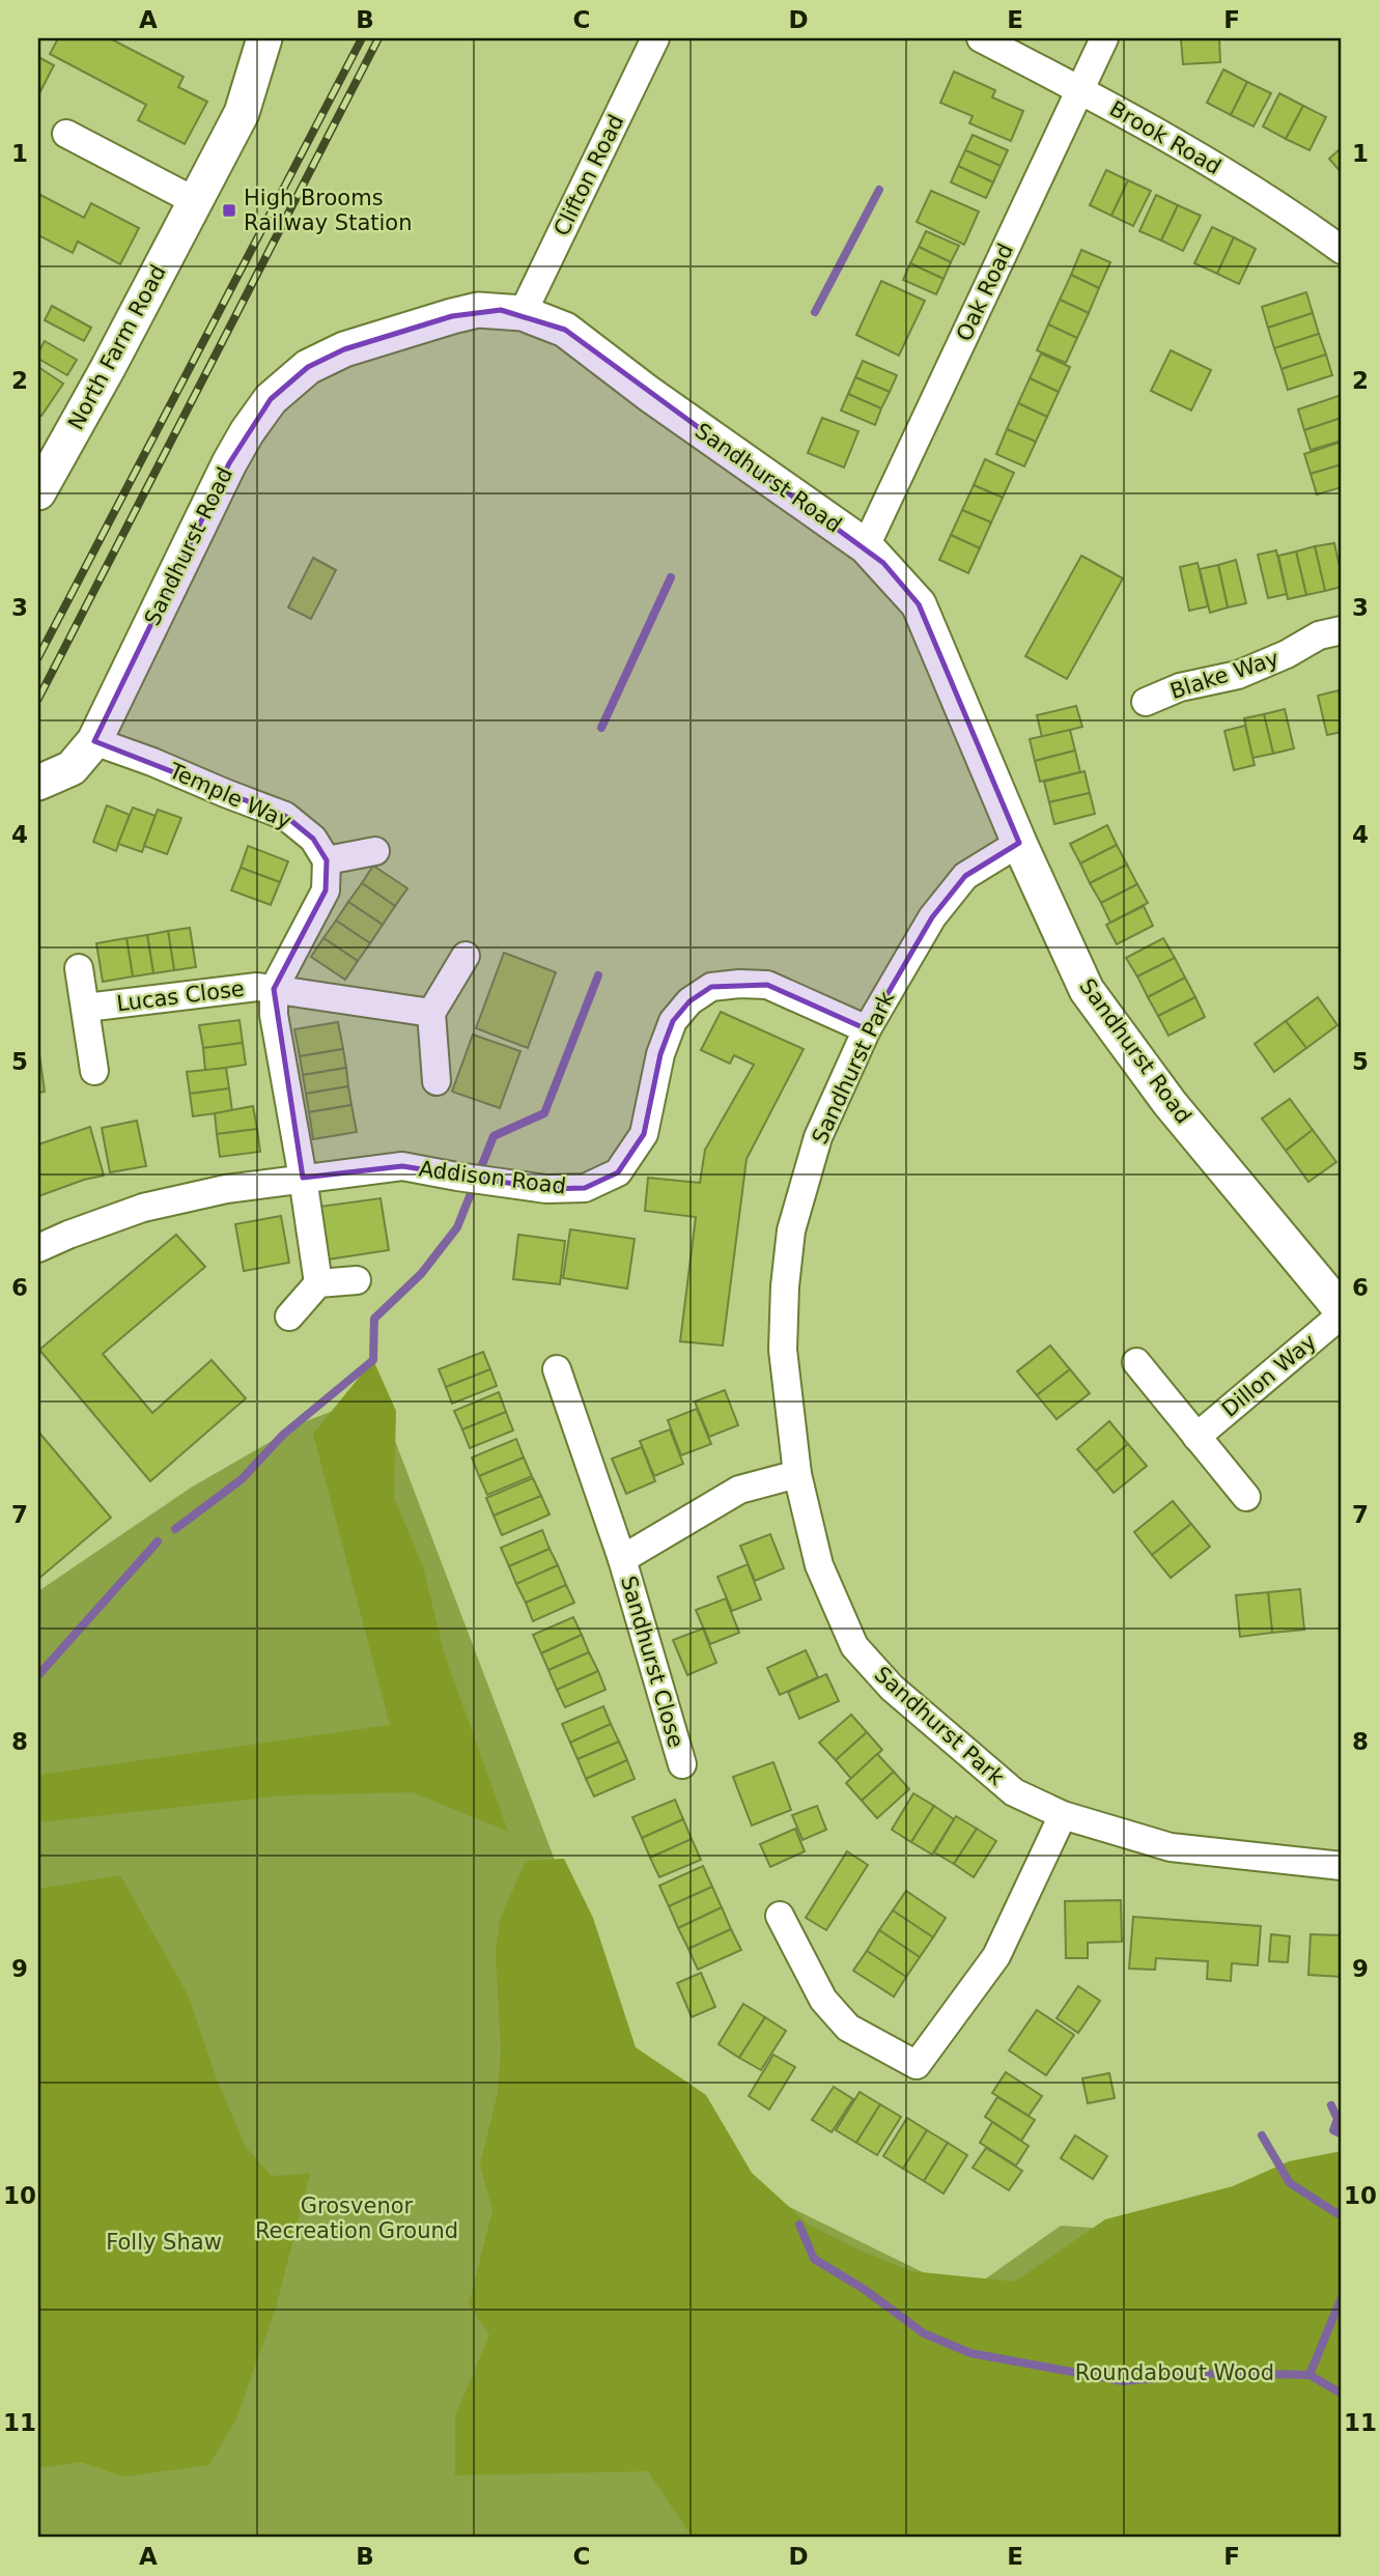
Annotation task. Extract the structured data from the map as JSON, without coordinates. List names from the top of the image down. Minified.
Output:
{"streets":{"street":["Brook Road","Clifton Road","Oak Road","North Farm Road","Sandhurst Road","Blake Way","Temple Way","Lucas Close","Sandhurst Park","Addison Road","Dillon Way","Sandhurst Close"]},"crossings":[["Brook Road","Oak Road"],["Clifton Road","Sandhurst Road"],["Oak Road","Sandhurst Road"],["Sandhurst Road","Temple Way"],["Sandhurst Road","Sandhurst Park"],["Sandhurst Road","Dillon Way"],["Sandhurst Park","Addison Road"],["Sandhurst Park","Sandhurst Close"]],"parks":["Grosvenor Recreation Ground","Folly Shaw","Roundabout Wood"],"places":{"transit":["High Brooms Railway Station"]},"grid":{"columns":["A","B","C","D","E","F"],"rows":["1","2","3","4","5","6","7","8","9","10","11"]}}
